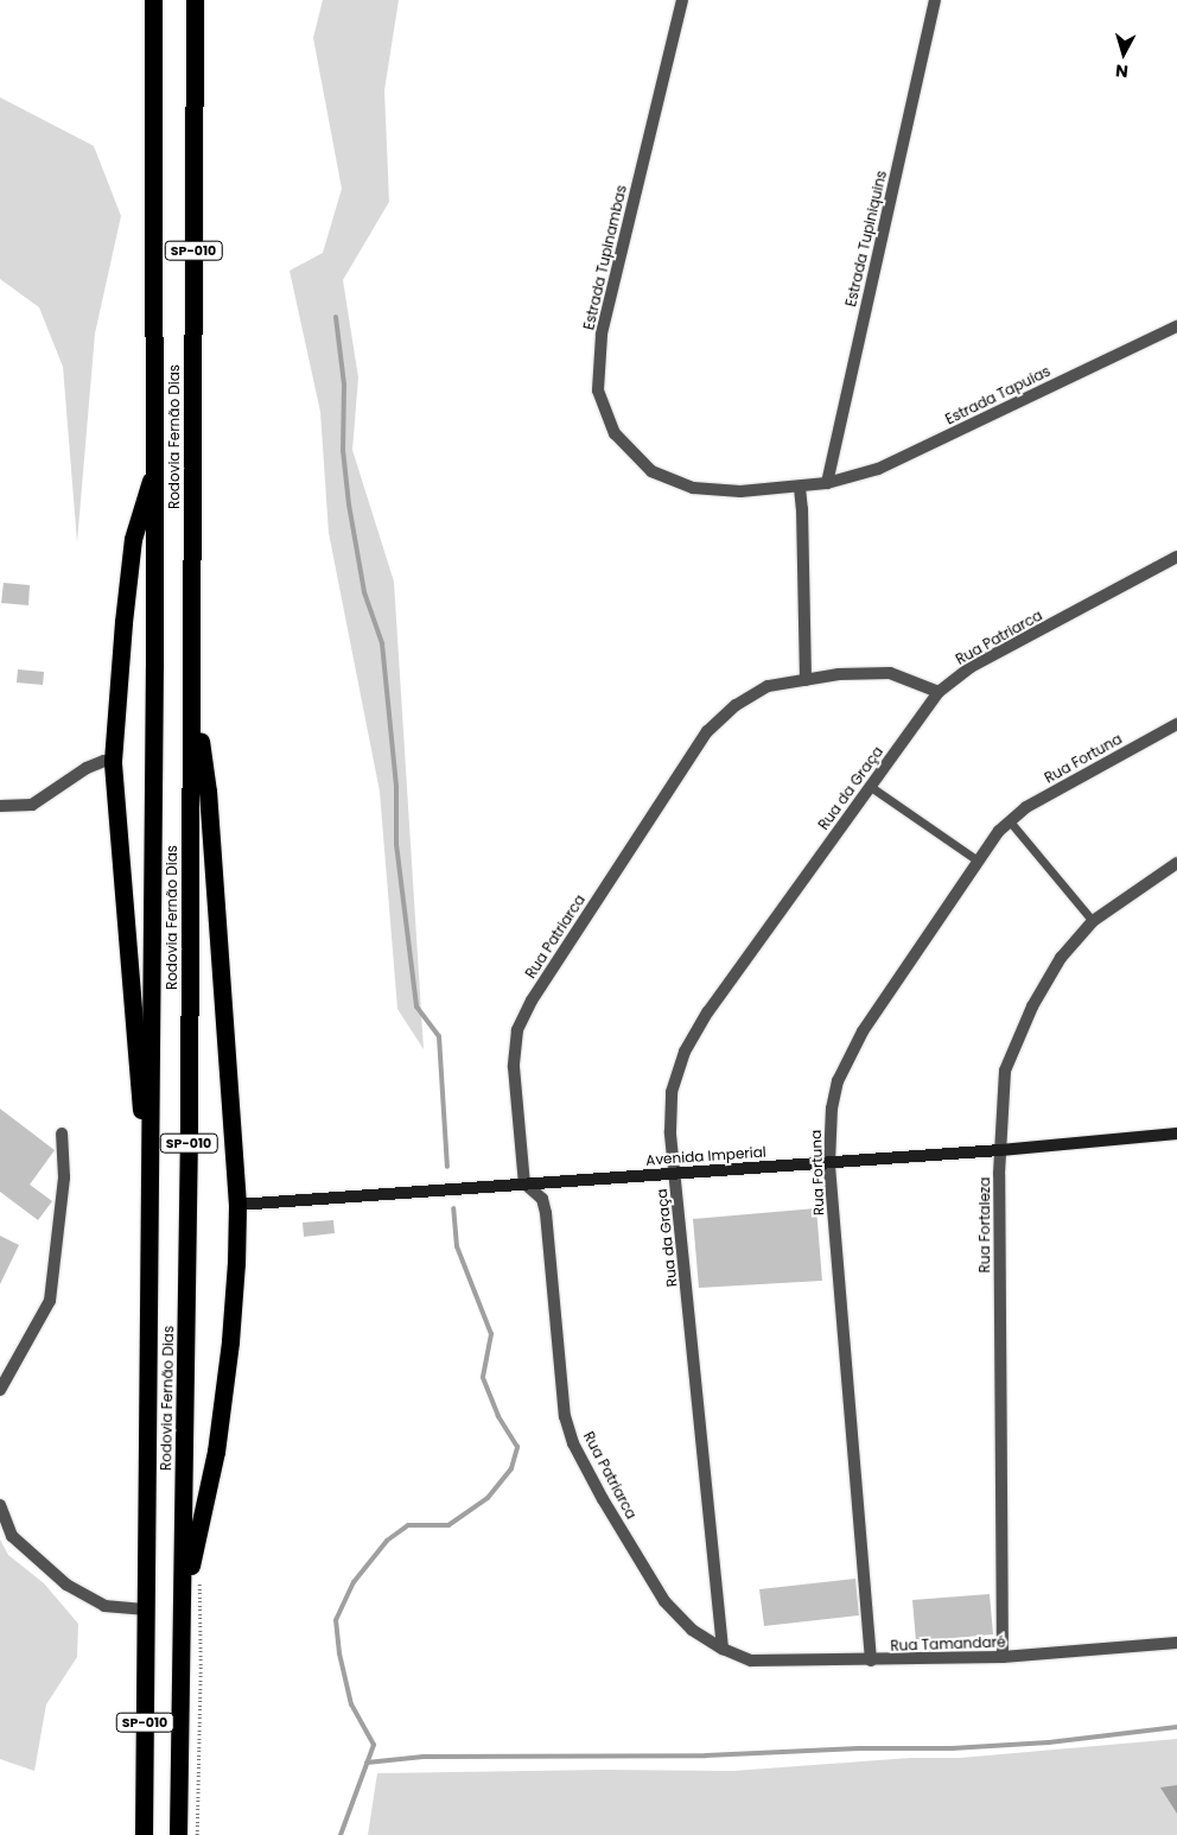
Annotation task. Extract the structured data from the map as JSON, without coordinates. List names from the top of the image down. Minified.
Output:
{"streets":{"highway":["SP-010","Rodovia Fernão Dias"],"main road":["Avenida Imperial"],"street":["Estrada Tupiniquins","Estrada Tupinambas","Estrada Tapuias","Rua Patriarca","Rua Fortuna","Rua da Graça","Rua Fortaleza","Rua Tamandaré"]},"crossings":[["Estrada Tupiniquins","Estrada Tupinambas"],["Estrada Tupiniquins","Estrada Tapuias"],["Estrada Tupinambas","Estrada Tapuias"],["Rua Patriarca","Rua da Graça"],["Rua Patriarca","Avenida Imperial"],["Rua Patriarca","Rua Tamandaré"],["Rua Fortuna","Avenida Imperial"],["Rua Fortuna","Rua Tamandaré"],["Rua da Graça","Avenida Imperial"],["Rua da Graça","Rua Tamandaré"],["Avenida Imperial","Rua Fortaleza"],["Rua Fortaleza","Rua Tamandaré"]],"north":"bottom"}
